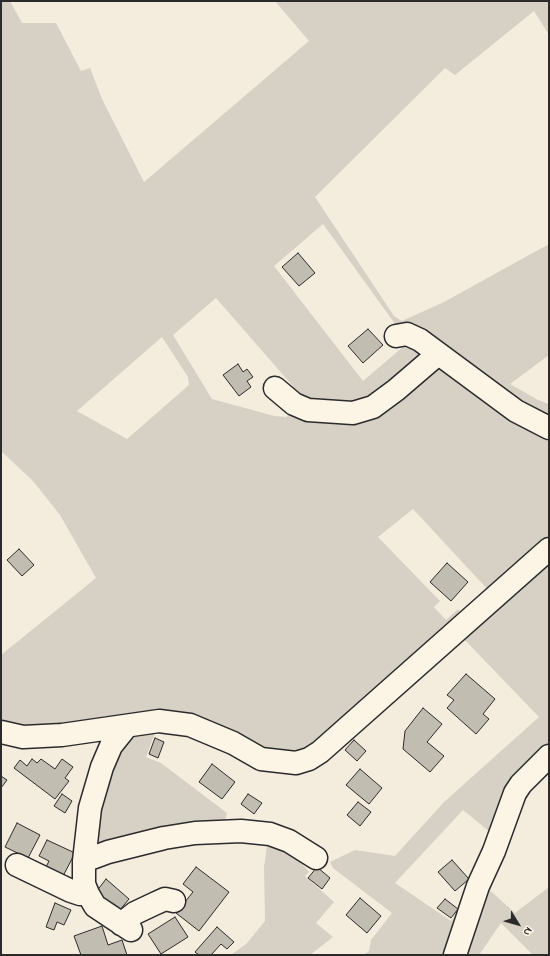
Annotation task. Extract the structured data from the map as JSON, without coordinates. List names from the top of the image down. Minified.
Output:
{"north":"bottom right"}
